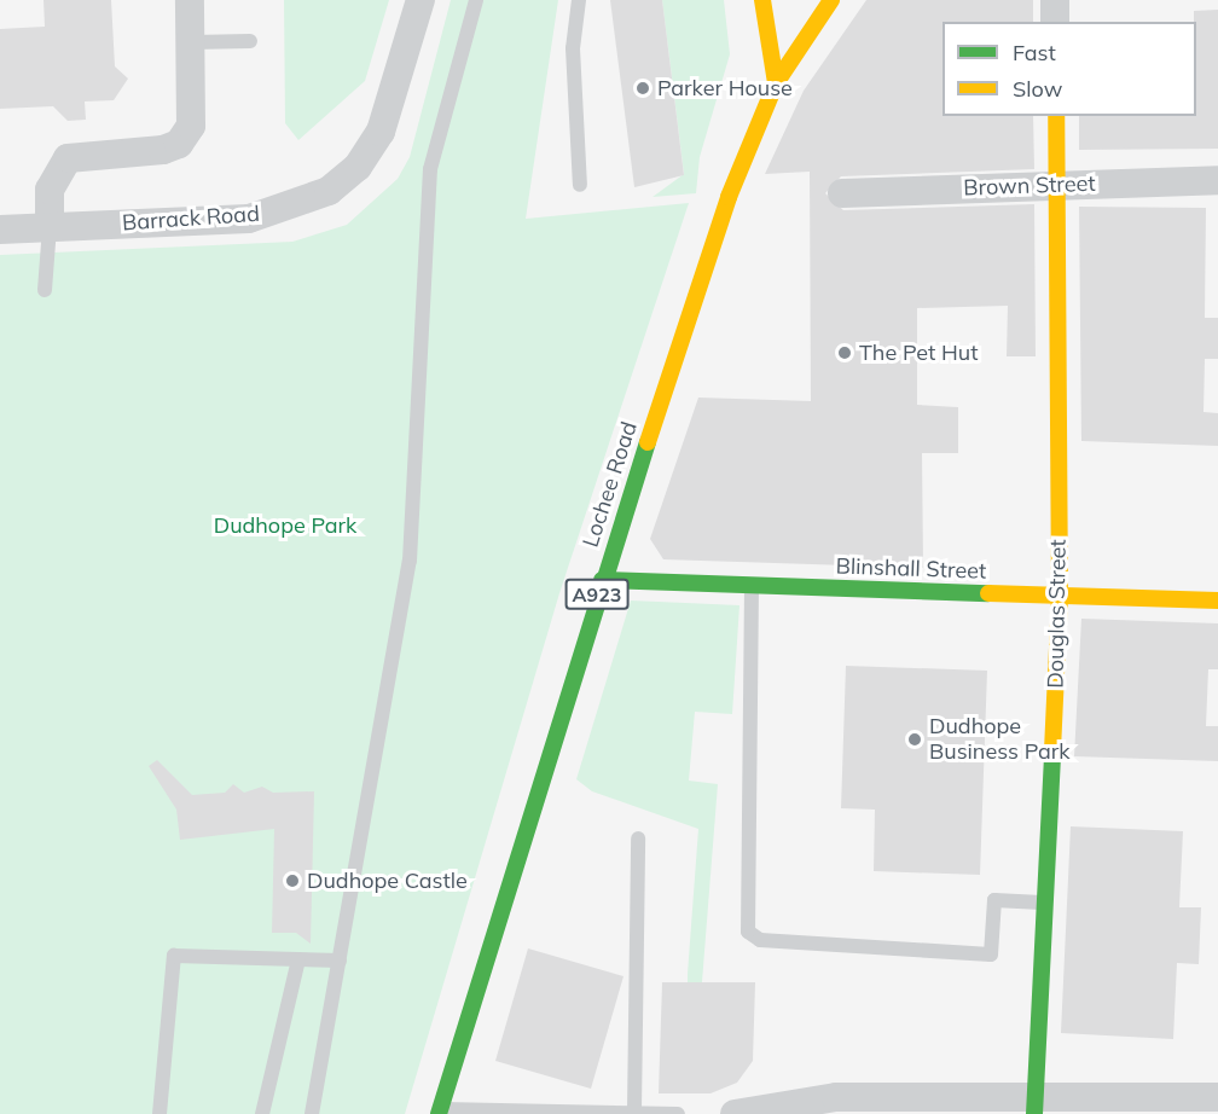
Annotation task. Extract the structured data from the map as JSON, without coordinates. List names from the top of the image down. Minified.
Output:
{"streets":{"street":["Brown Street","Barrack Road","Lochee Road","Blinshall Street","A923","Douglas Street"]},"crossings":[["Brown Street","Douglas Street"],["Lochee Road","Blinshall Street"],["Blinshall Street","Douglas Street"]],"parks":["Dudhope Park"],"places":["Parker House","The Pet Hut","Dudhope Business Park","Dudhope Castle"],"legend":["Fast","Slow"]}
